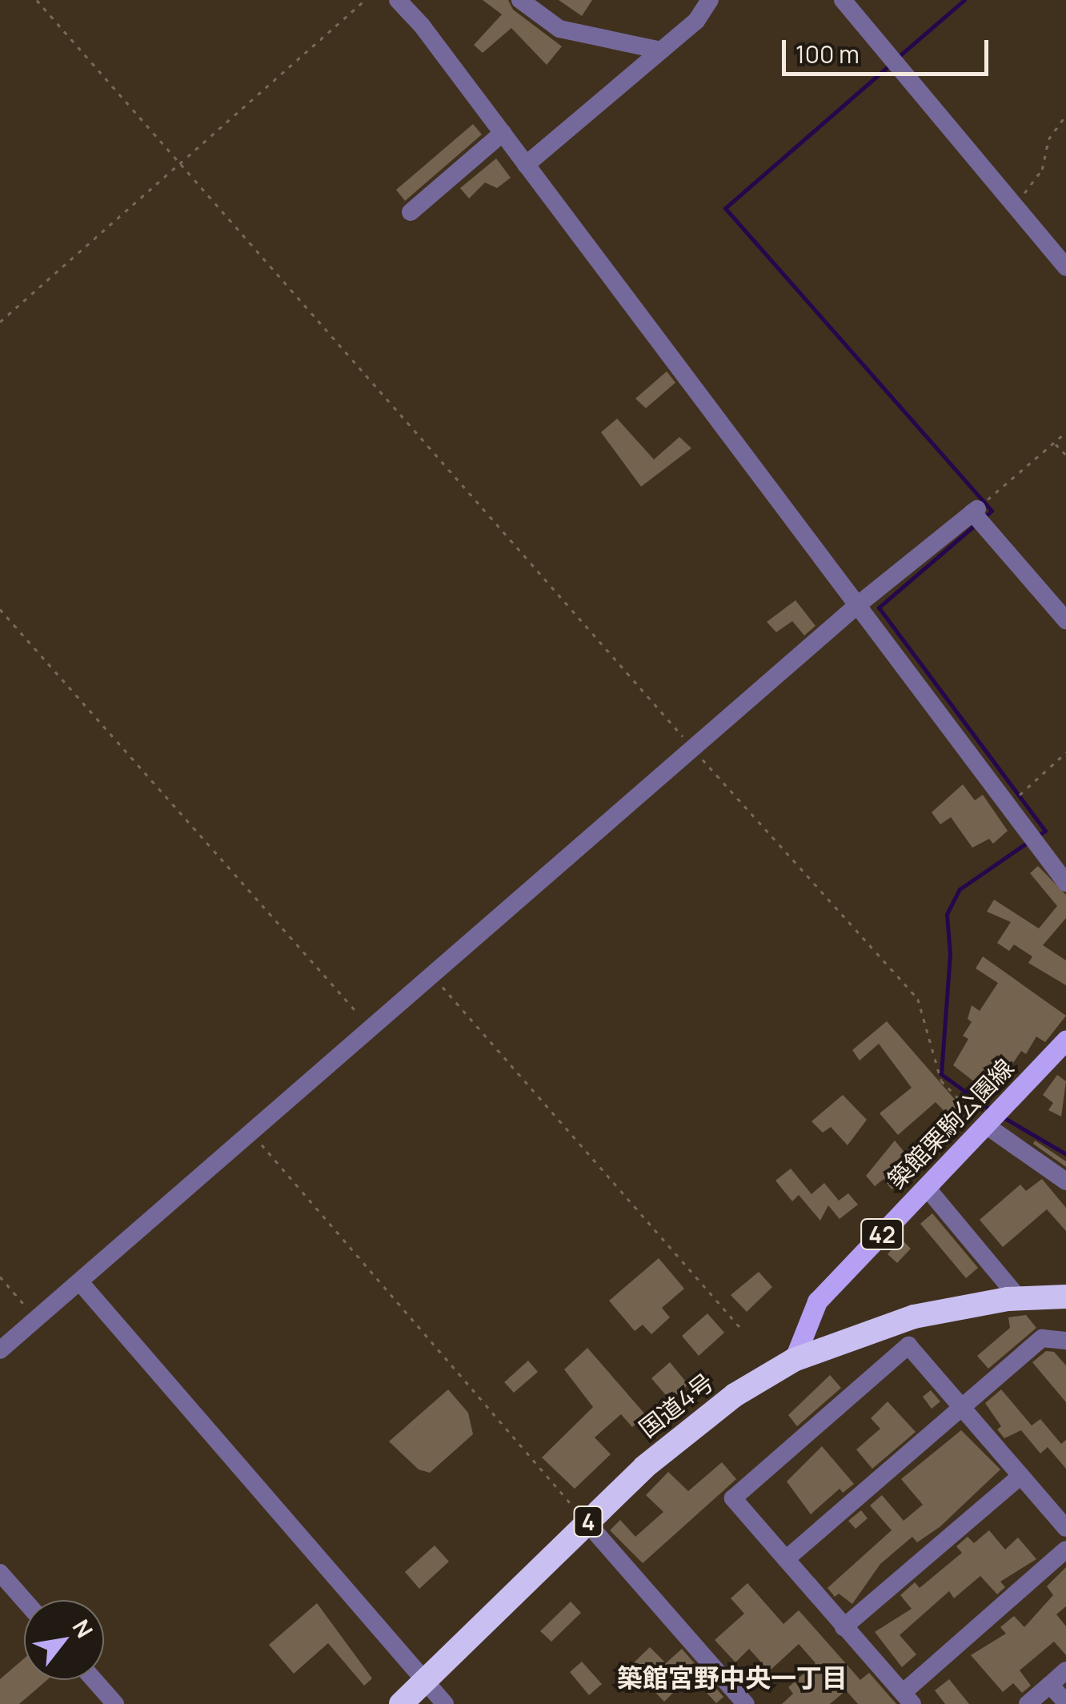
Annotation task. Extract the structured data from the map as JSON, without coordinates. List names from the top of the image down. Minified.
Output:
{"streets":{"highway":["国道4号","4"],"main road":["築館栗駒公園線","42"]},"crossings":[["築館栗駒公園線","国道4号"]],"districts":["築館宮野中央一丁目"],"scale_bar":"100 m","north":"top right"}
